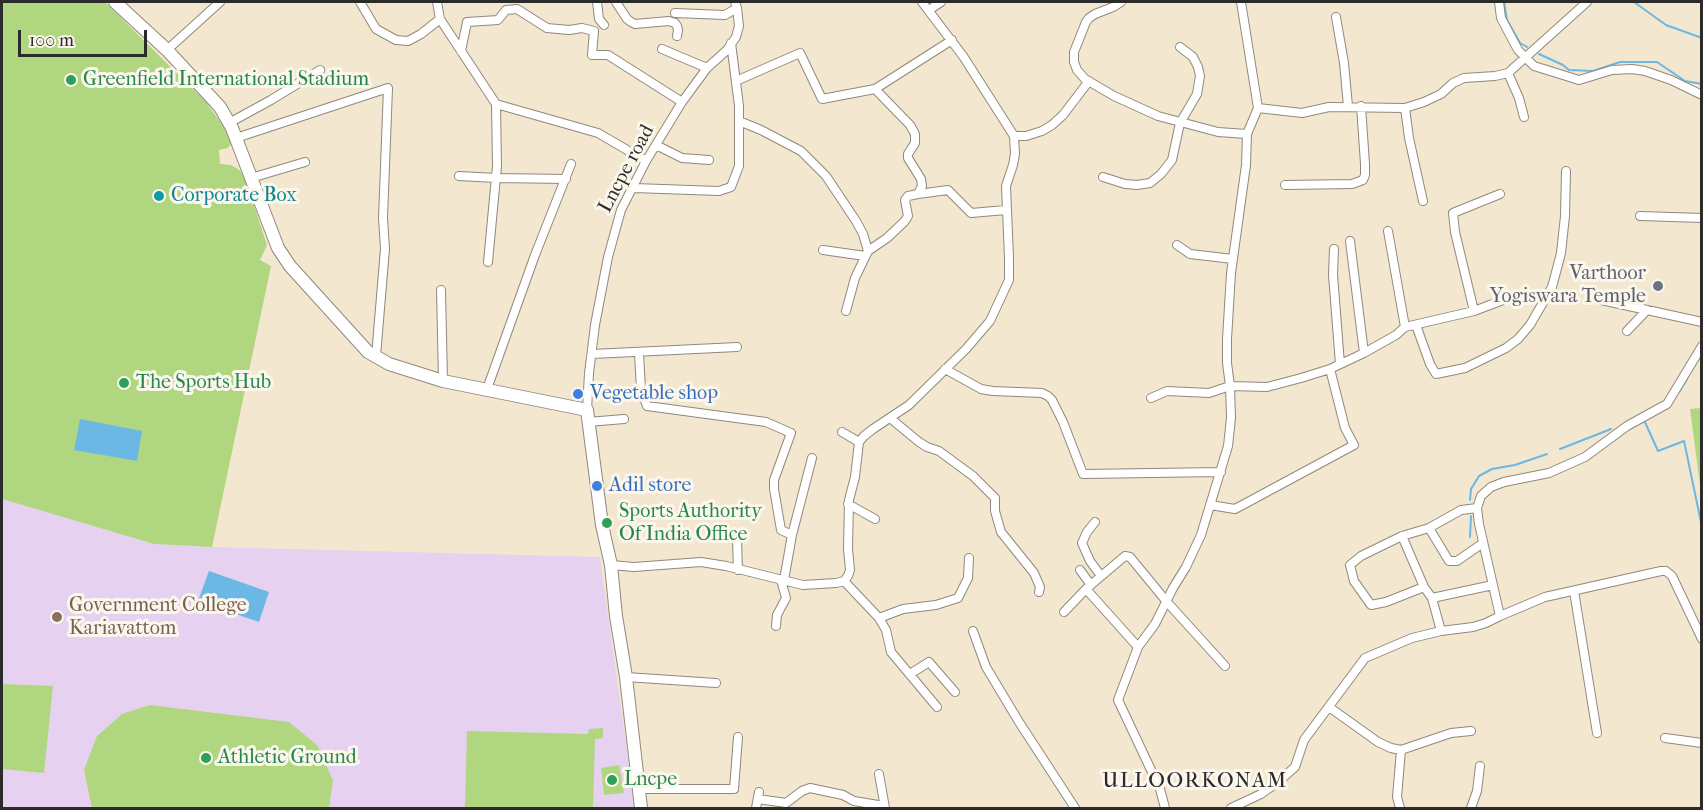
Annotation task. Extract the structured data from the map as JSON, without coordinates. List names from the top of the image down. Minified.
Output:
{"streets":{"street":["Lncpe road"]},"districts":["ULLOORKONAM"],"places":["Greenfield International Stadium","Corporate Box","Varthoor Yogiswara Temple","The Sports Hub","Vegetable shop","Adil store","Sports Authority Of India Office","Government College Kariavattom","Athletic Ground","Lncpe"],"scale_bar":"100 m"}
